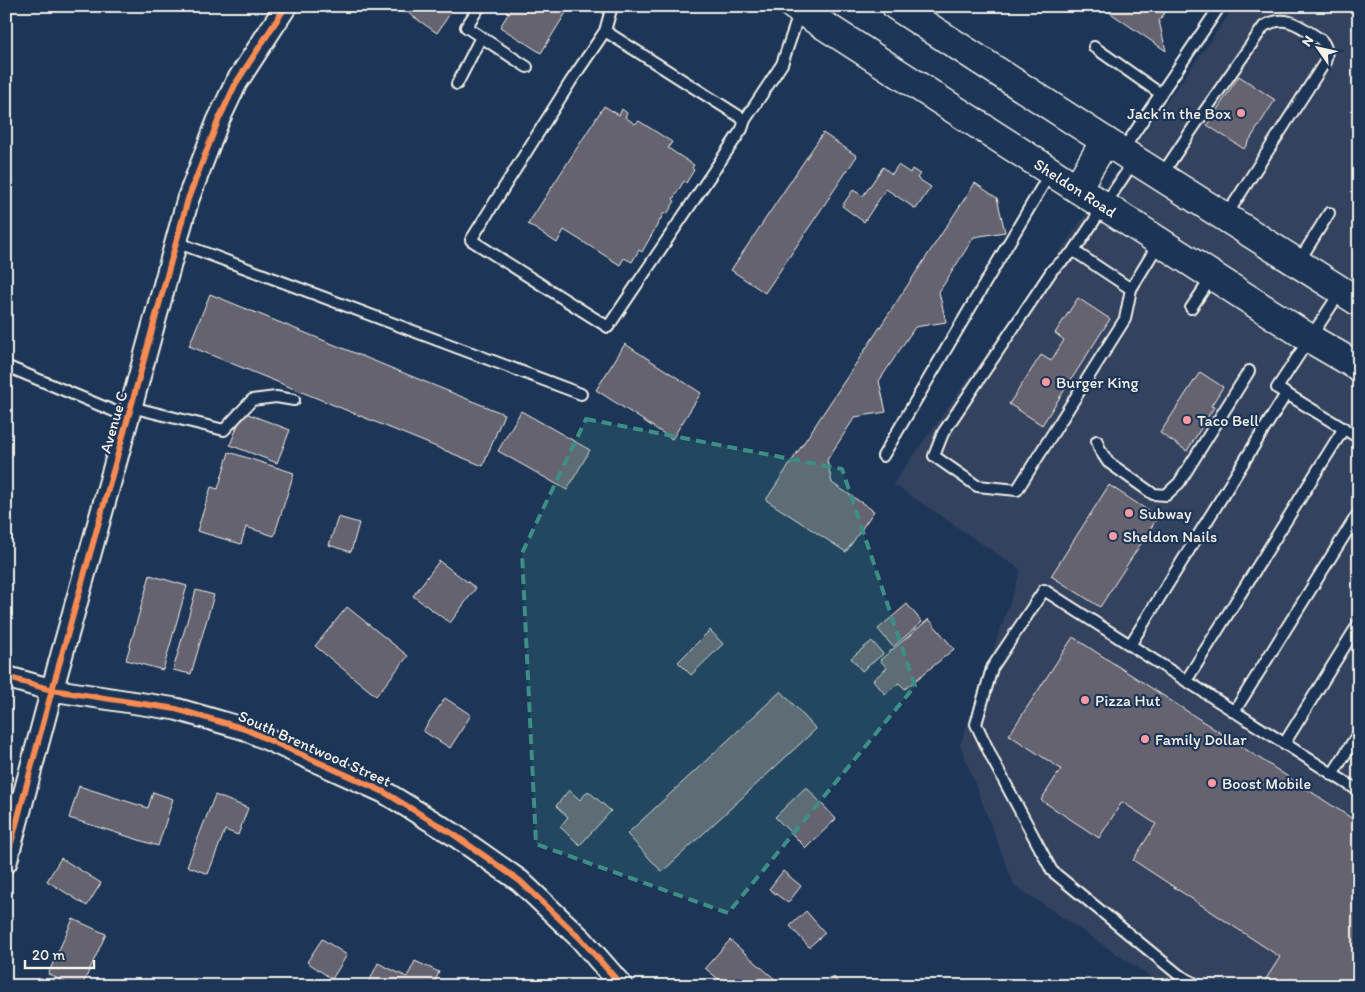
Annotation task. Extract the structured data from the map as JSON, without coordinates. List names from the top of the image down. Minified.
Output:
{"streets":{"main road":["Sheldon Road"],"street":["Avenue C","South Brentwood Street"]},"crossings":[["Avenue C","South Brentwood Street"]],"places":["Jack in the Box","Burger King","Taco Bell","Subway","Sheldon Nails","Pizza Hut","Family Dollar","Boost Mobile"],"scale_bar":"20 m","north":"top left"}
